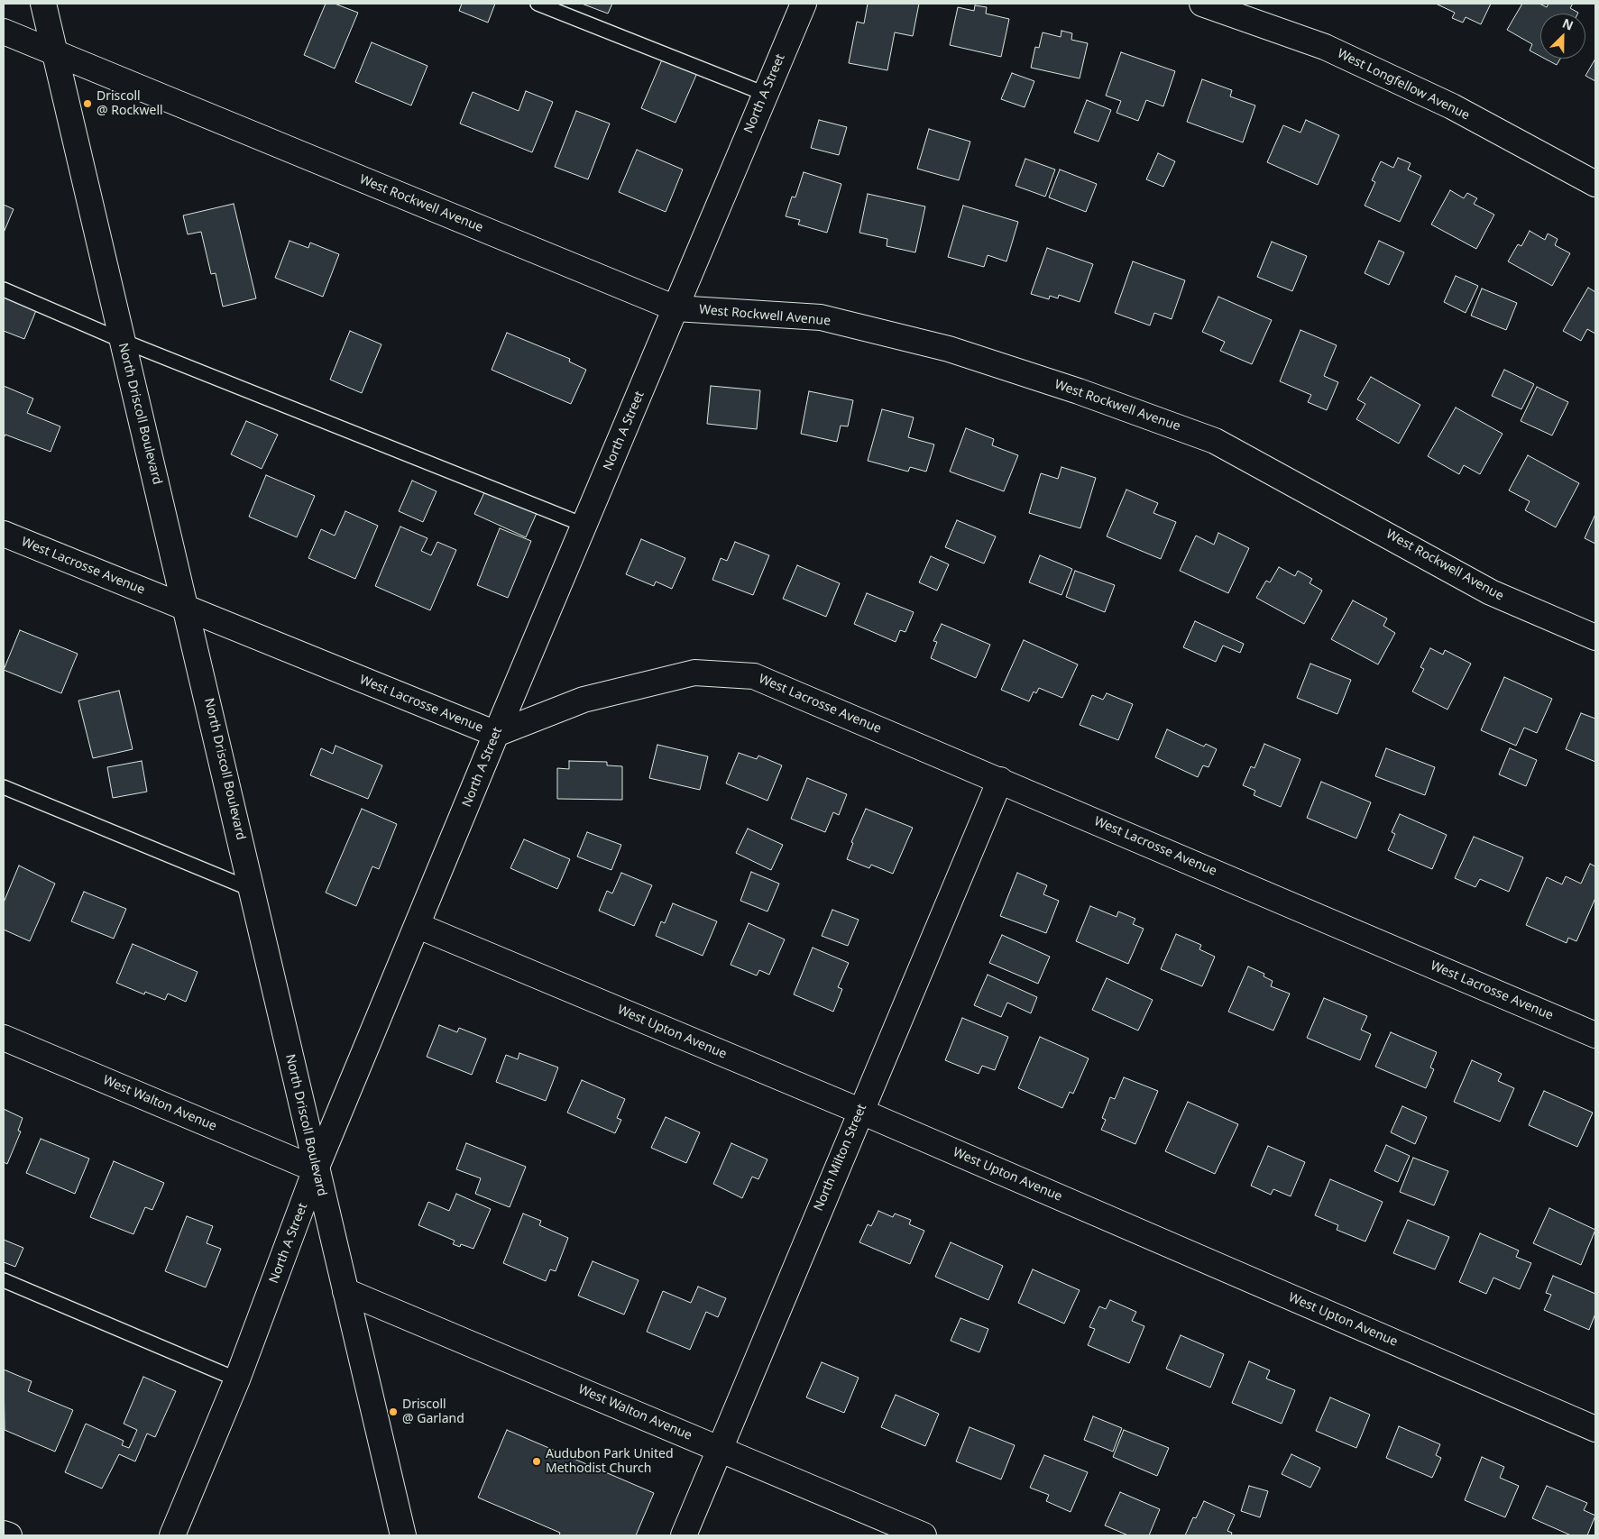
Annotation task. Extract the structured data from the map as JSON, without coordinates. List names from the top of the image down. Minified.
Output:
{"streets":{"street":["West Longfellow Avenue","North A Street","West Rockwell Avenue","North Driscoll Boulevard","West Lacrosse Avenue","West Upton Avenue","West Walton Avenue","North Milton Street"]},"crossings":[["North A Street","West Rockwell Avenue"],["North A Street","North Driscoll Boulevard"],["North A Street","West Lacrosse Avenue"],["North A Street","West Upton Avenue"],["North A Street","West Walton Avenue"],["West Rockwell Avenue","North Driscoll Boulevard"],["North Driscoll Boulevard","West Lacrosse Avenue"],["North Driscoll Boulevard","West Walton Avenue"],["West Lacrosse Avenue","North Milton Street"],["West Upton Avenue","North Milton Street"],["West Walton Avenue","North Milton Street"]],"places":["Driscoll @ Rockwell","Driscoll @ Garland","Audubon Park United Methodist Church"],"north":"top right"}
